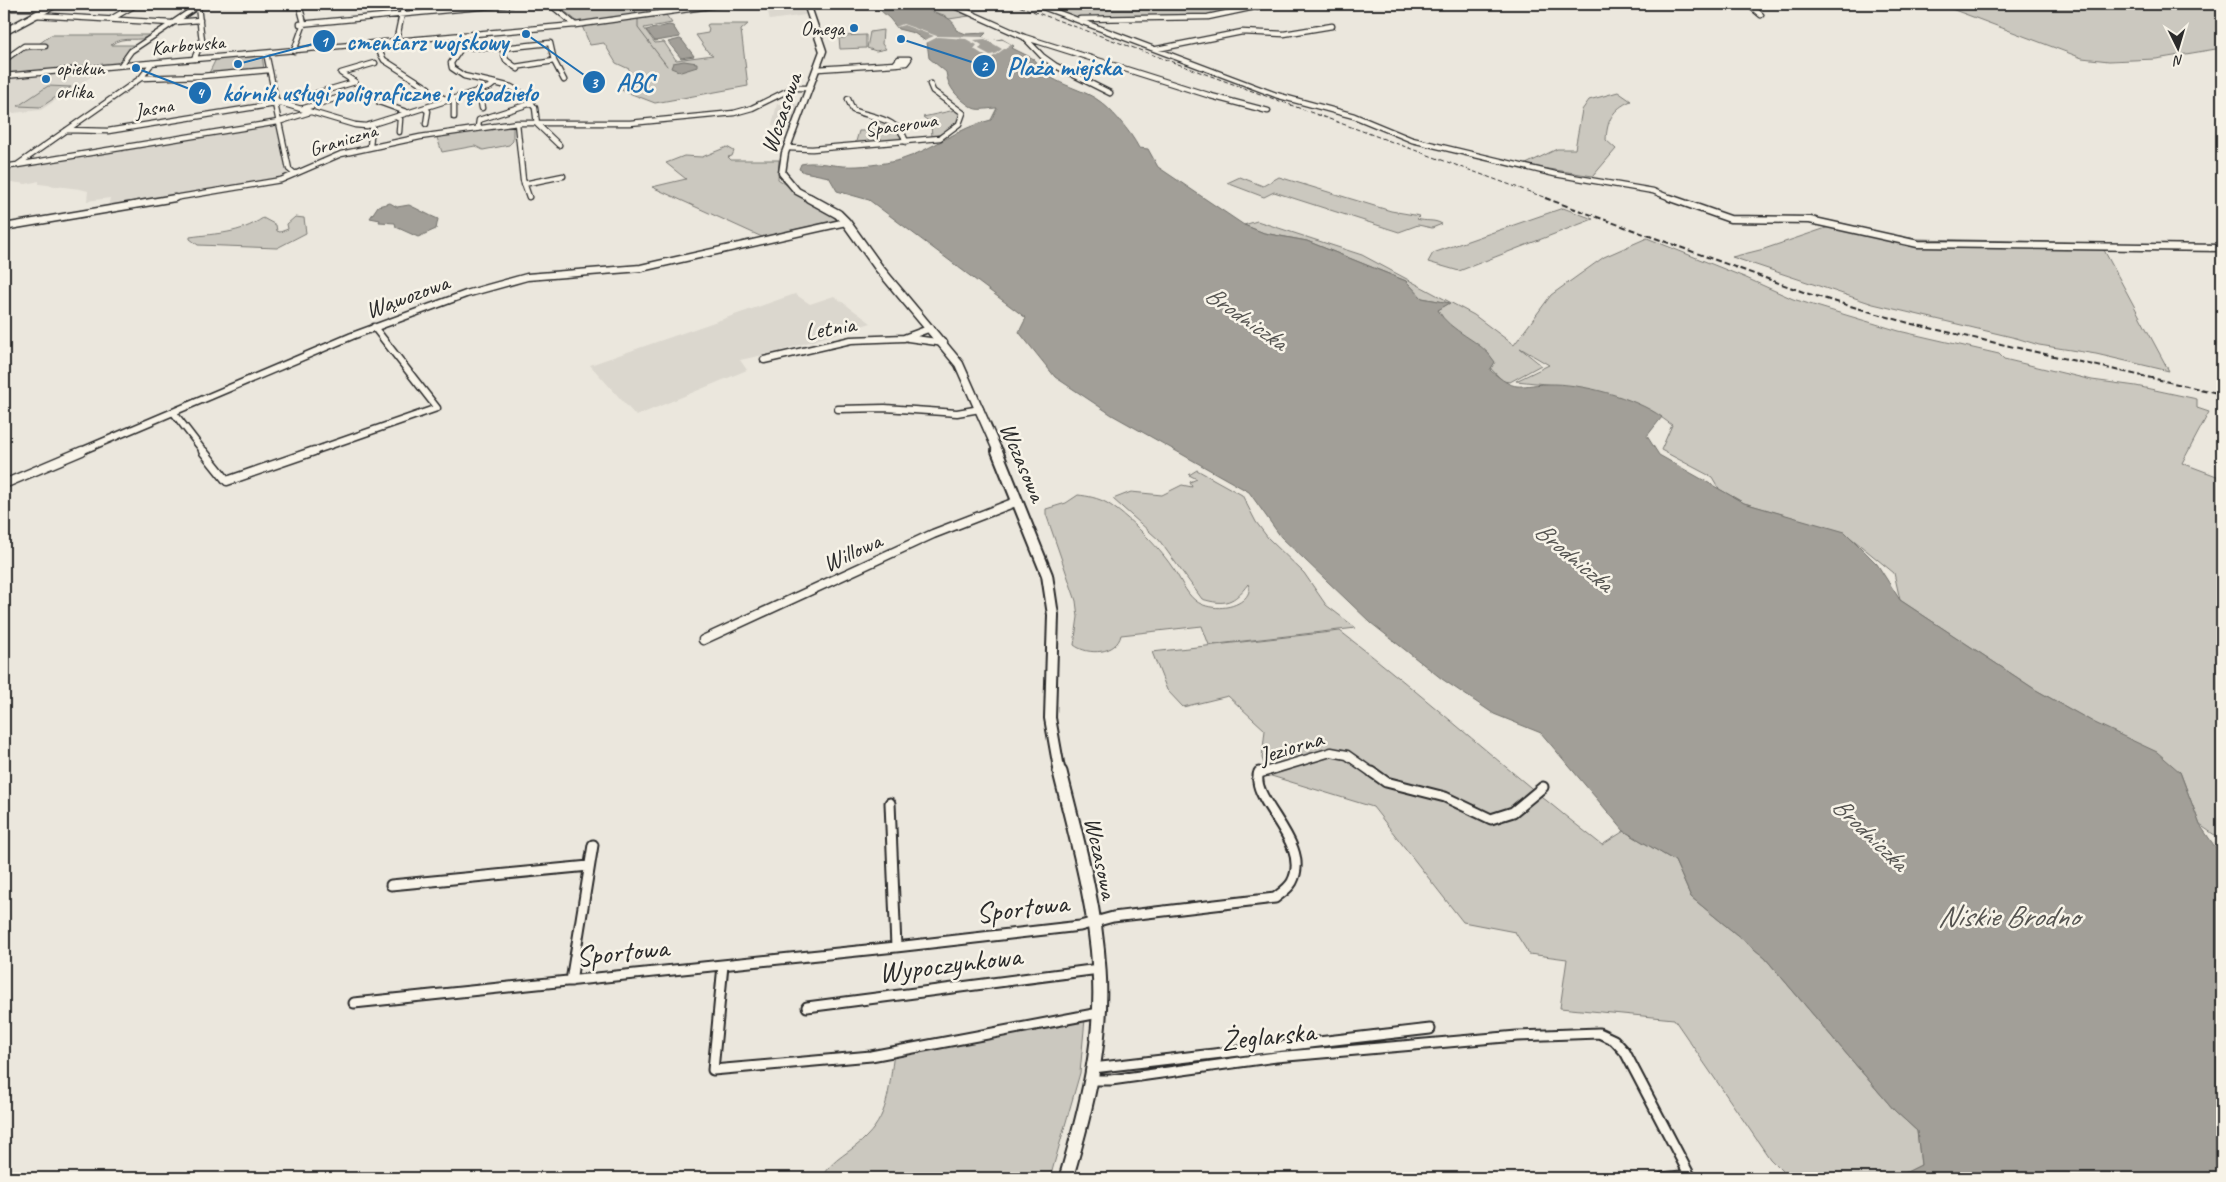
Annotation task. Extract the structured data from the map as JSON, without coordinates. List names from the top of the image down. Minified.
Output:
{"streets":{"street":["Karbowska","Jasna","Wczasowa","Spacerowa","Graniczna","Wąwozowa","Letnia","Willowa","Jeziorna","Sportowa","Wypoczynkowa","Żeglarska"]},"crossings":[["Wczasowa","Spacerowa"],["Wczasowa","Graniczna"],["Wczasowa","Wąwozowa"],["Wczasowa","Letnia"],["Wczasowa","Willowa"],["Wczasowa","Jeziorna"],["Wczasowa","Sportowa"],["Wczasowa","Wypoczynkowa"],["Wczasowa","Żeglarska"],["Jeziorna","Sportowa"]],"water":["Brodniczka","Niskie Brodno"],"places":["Omega","ABC","Plaża miejska","cmentarz wojskowy","kórnik usługi poligraficzne i rękodzieło","opiekun orlika"],"north":"bottom"}
